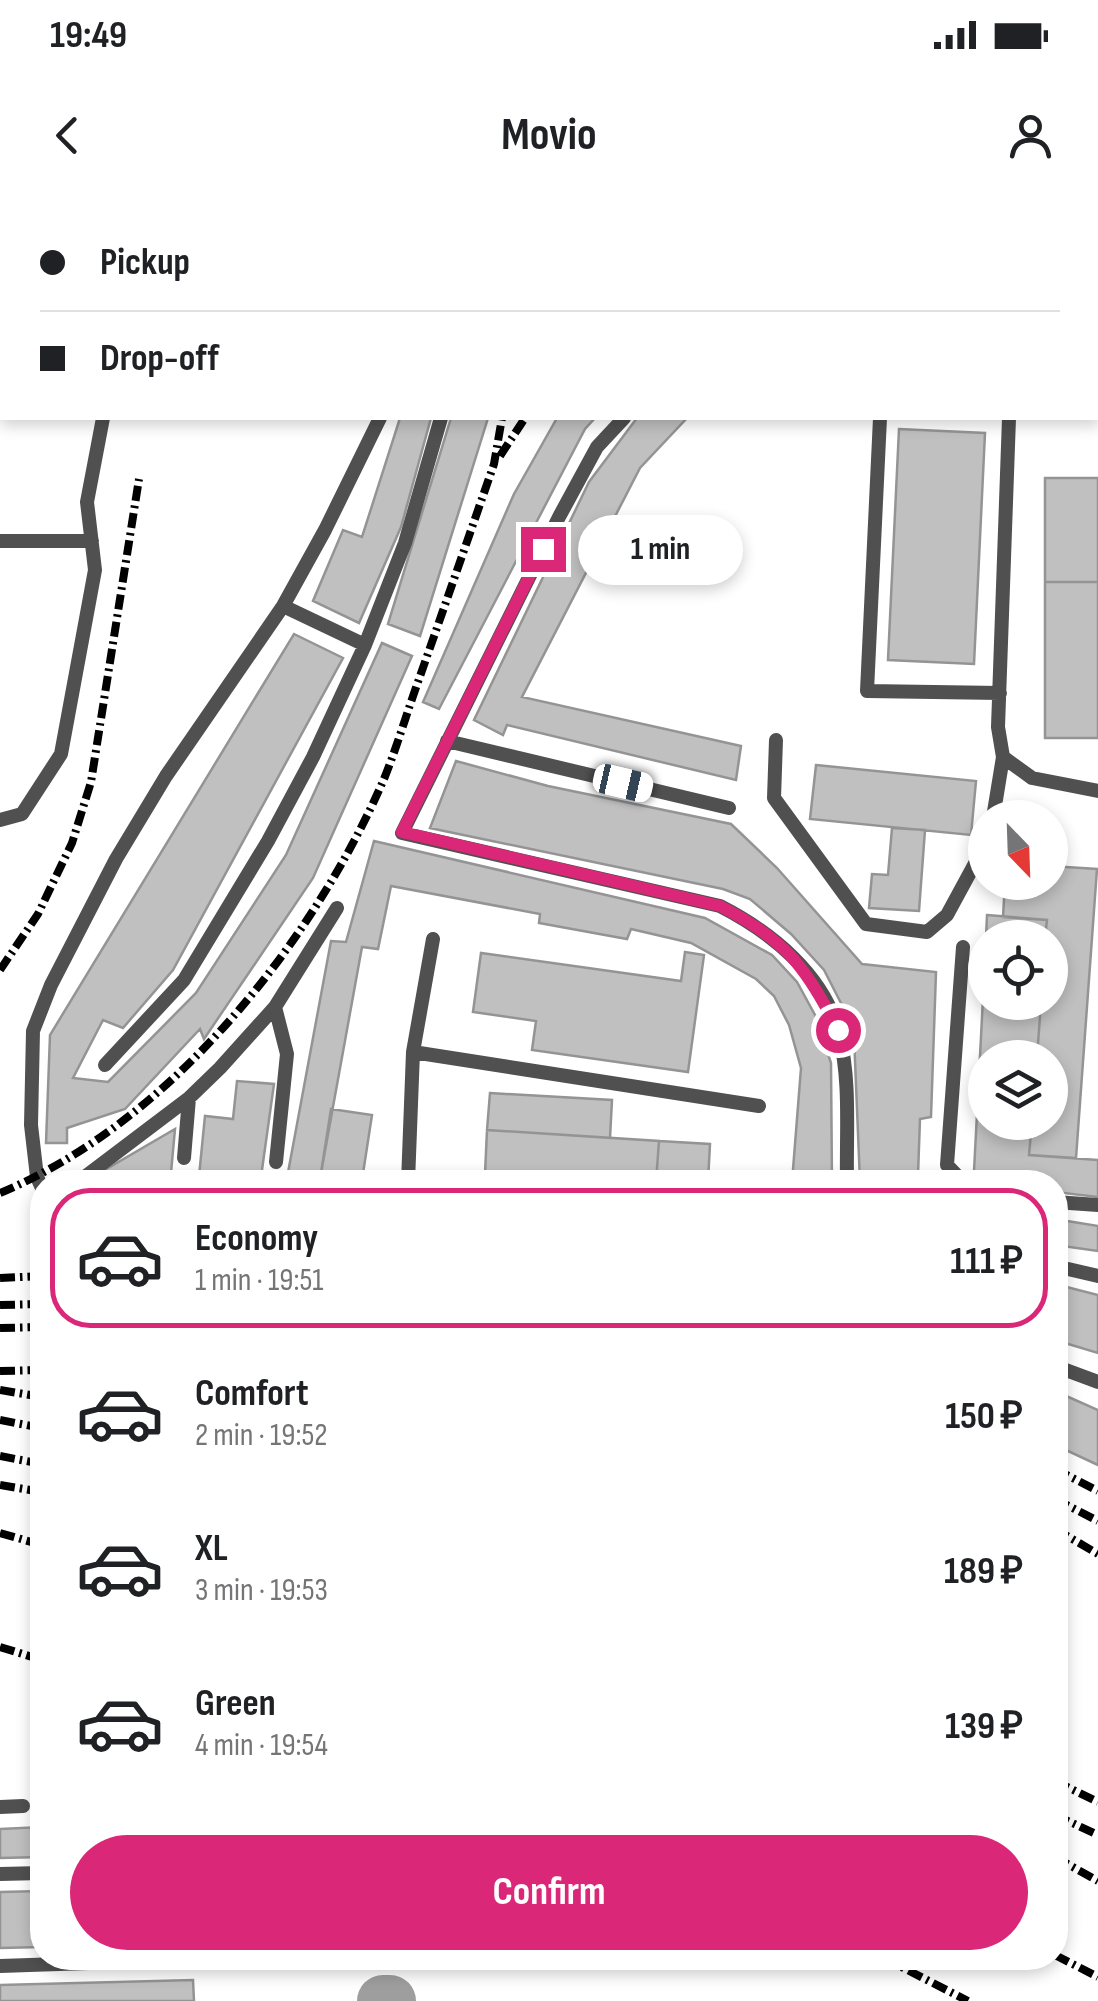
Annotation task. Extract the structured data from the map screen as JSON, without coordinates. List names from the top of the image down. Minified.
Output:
{"north":"bottom right","page":{"status":"19:49","header":"Movio","banner":["Pickup","Drop-off"],"bubble":"1 min","list":[{"name":"Economy","note":"1 min · 19:51","value":"111 ₽"},{"name":"Comfort","note":"2 min · 19:52","value":"150 ₽"},{"name":"XL","note":"3 min · 19:53","value":"189 ₽"},{"name":"Green","note":"4 min · 19:54","value":"139 ₽"}],"buttons":"Confirm"}}
